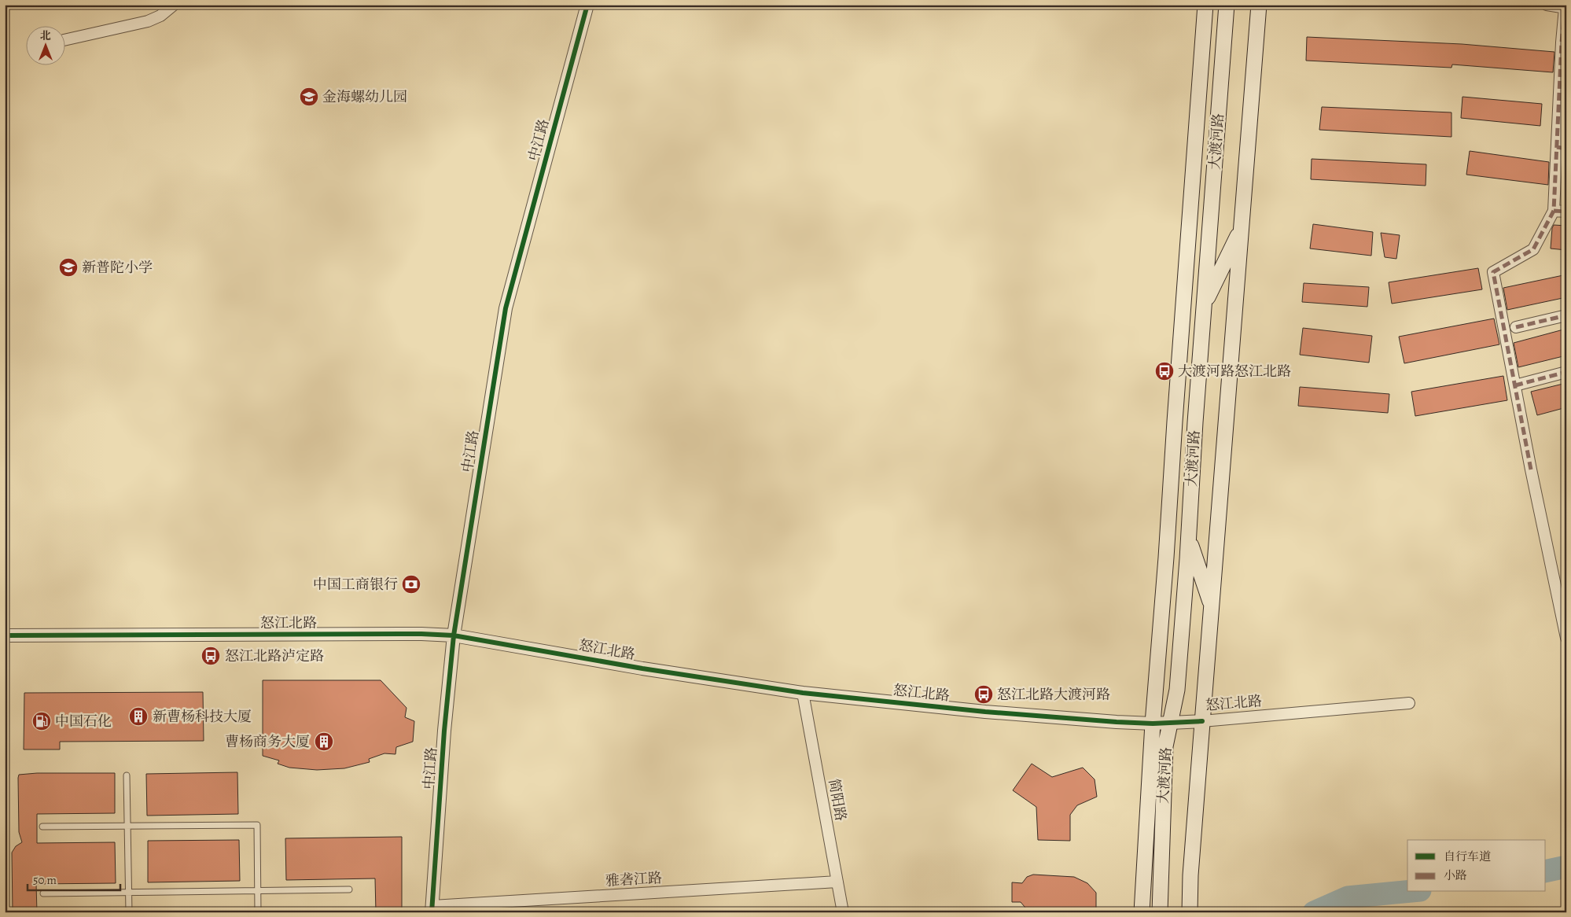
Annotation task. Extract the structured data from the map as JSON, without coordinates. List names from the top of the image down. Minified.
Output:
{"streets":{"main road":["大渡河路"],"street":["中江路","怒江北路","简阳路","雅砻江路"]},"crossings":[["中江路","怒江北路"],["中江路","雅砻江路"],["大渡河路","怒江北路"],["怒江北路","简阳路"],["简阳路","雅砻江路"]],"places":{"school or university":["金海螺幼儿园","新普陀小学"],"bus stop":["大渡河路怒江北路","怒江北路泸定路","怒江北路大渡河路"],"bank":["中国工商银行"],"building":["新曹杨科技大厦","曹杨商务大厦"],"fuel station":["中国石化"]},"legend":["自行车道","小路"],"scale_bar":"50 m","north":"top"}
